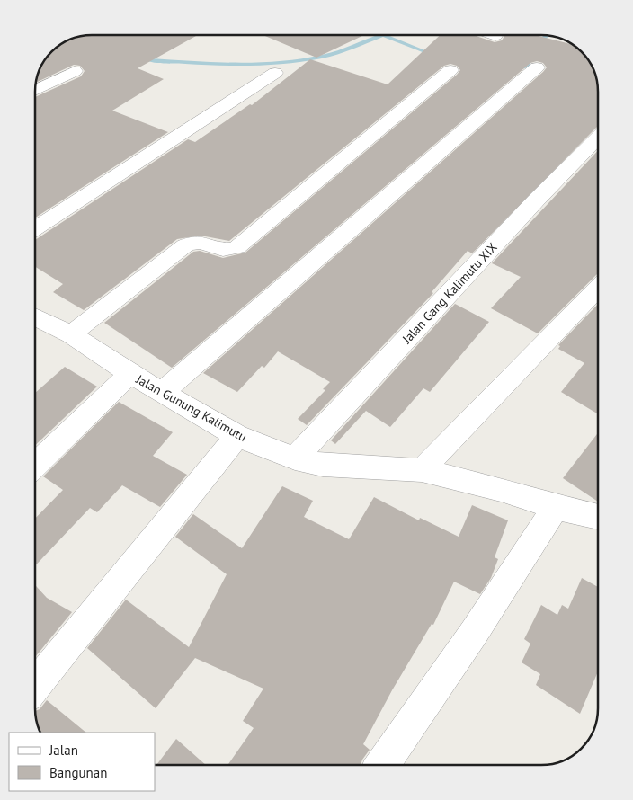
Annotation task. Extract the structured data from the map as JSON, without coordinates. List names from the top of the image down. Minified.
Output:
{"streets":{"street":["Jalan Gang Kalimutu XIX","Jalan Gunung Kalimutu"]},"crossings":[["Jalan Gang Kalimutu XIX","Jalan Gunung Kalimutu"]],"legend":["Jalan","Bangunan"]}
